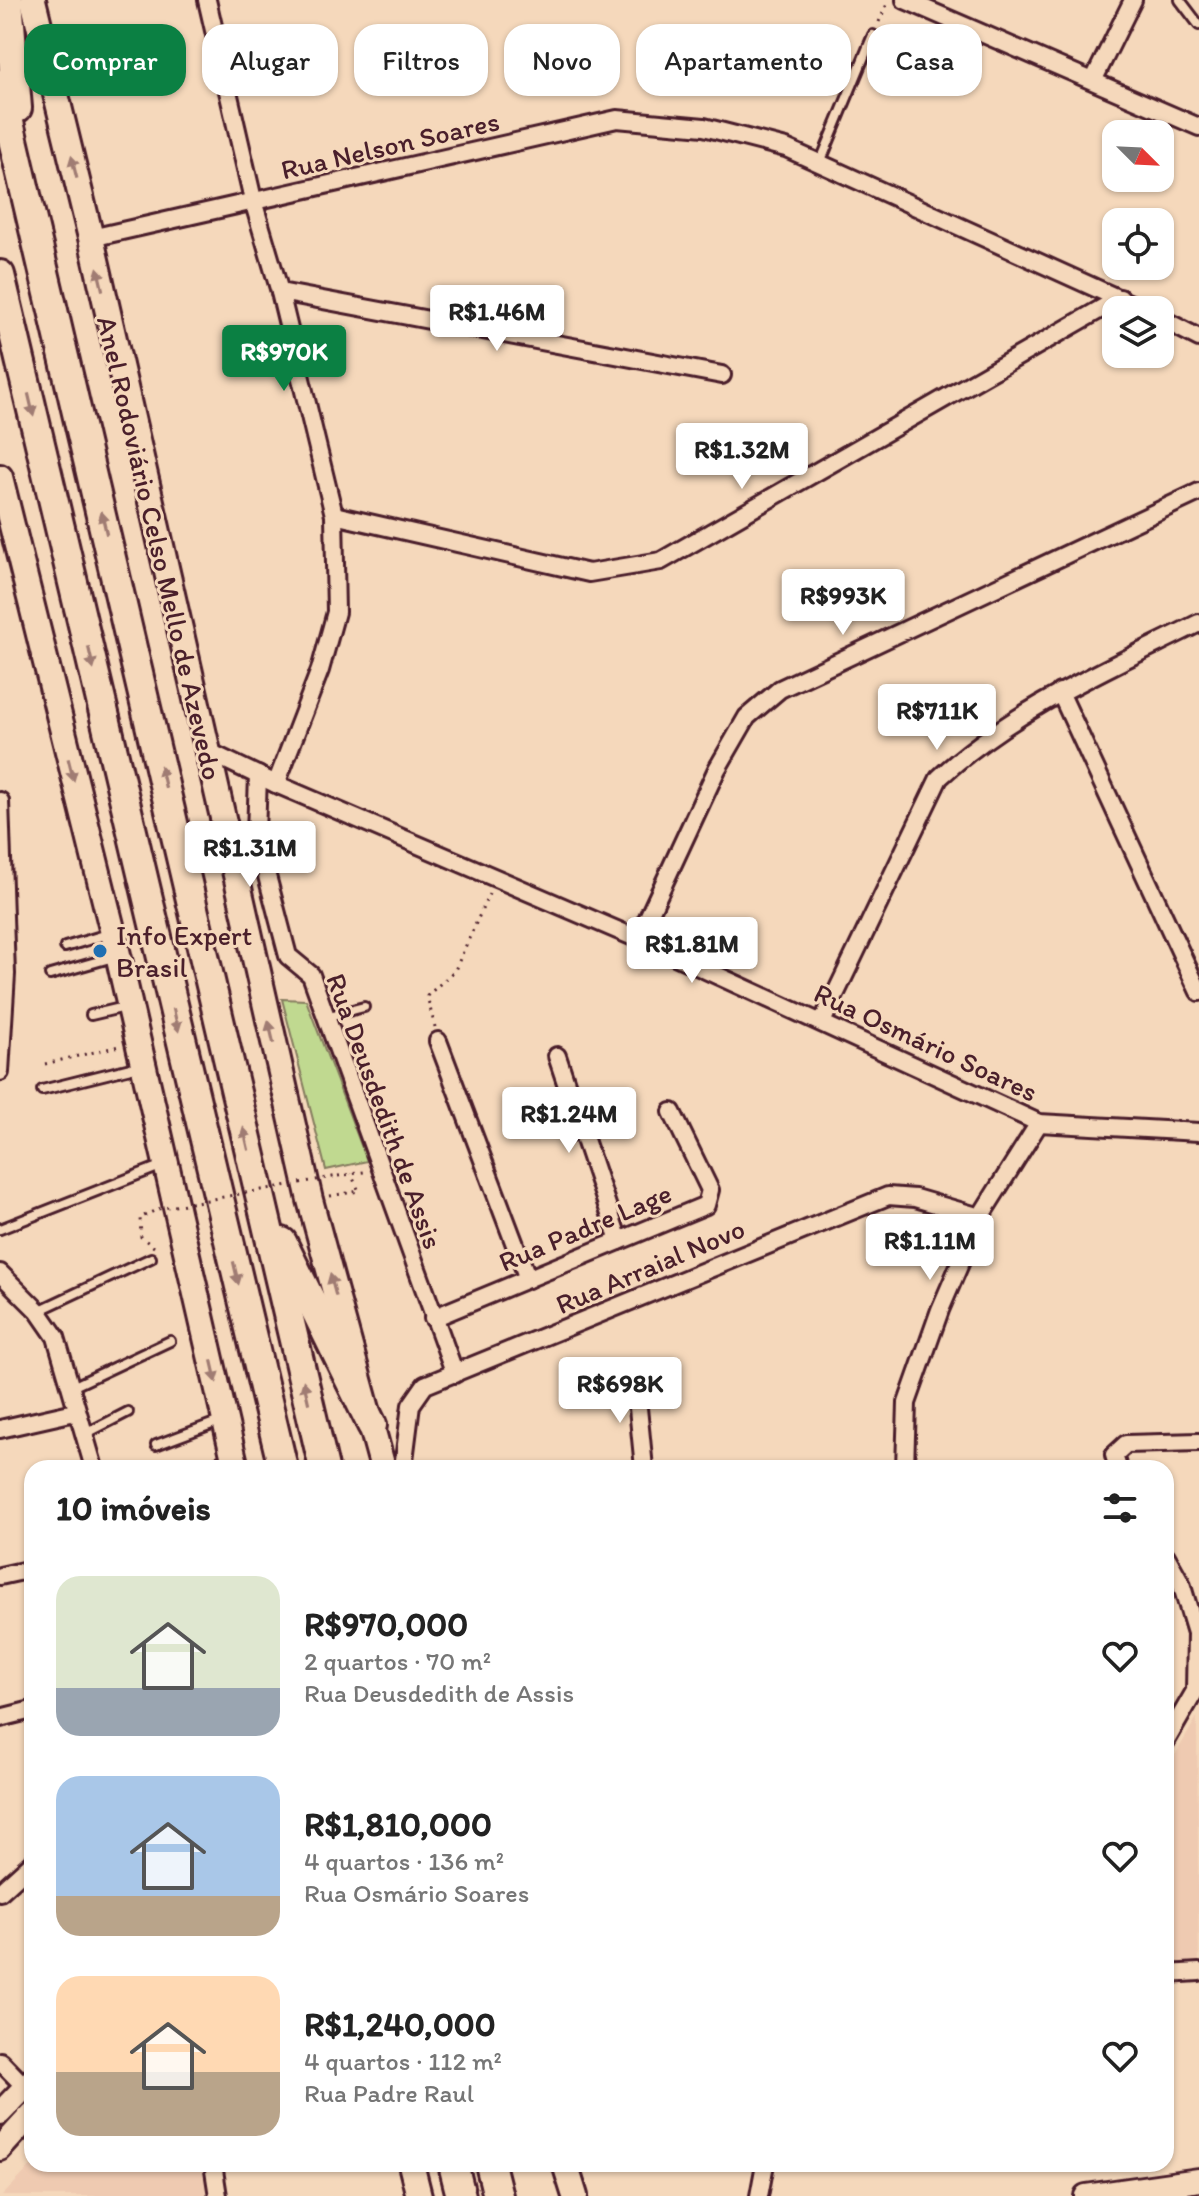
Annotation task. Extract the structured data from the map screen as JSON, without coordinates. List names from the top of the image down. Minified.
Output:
{"streets":{"highway":["Anel Rodoviário Celso Mello de Azevedo"],"street":["Rua Nelson Soares","Rua Osmário Soares","Rua Deusdedith de Assis","Rua Padre Lage","Rua Arraial Novo"]},"crossings":[["Rua Nelson Soares","Anel Rodoviário Celso Mello de Azevedo"],["Anel Rodoviário Celso Mello de Azevedo","Rua Osmário Soares"],["Rua Osmário Soares","Rua Deusdedith de Assis"],["Rua Deusdedith de Assis","Rua Padre Lage"],["Rua Deusdedith de Assis","Rua Arraial Novo"]],"places":["Info Expert Brasil"],"north":"bottom right","page":{"chip":["Comprar","Alugar","Filtros","Novo","Apartamento","Casa"],"price":["R$1.46M","R$970K","R$1.32M","R$993K","R$711K","R$1.31M","R$1.81M","R$1.24M","R$1.11M","R$698K"],"heading":"10 imóveis","list":[{"name":"R$970,000","note":"2 quartos · 70 m² · Rua Deusdedith de Assis"},{"name":"R$1,810,000","note":"4 quartos · 136 m² · Rua Osmário Soares"},{"name":"R$1,240,000","note":"4 quartos · 112 m² · Rua Padre Raul"}]}}
